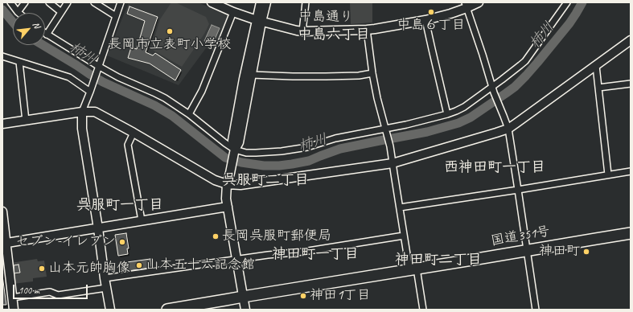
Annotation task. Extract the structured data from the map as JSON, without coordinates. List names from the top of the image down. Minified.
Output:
{"streets":{"highway":["国道351号"],"street":["中島通り"]},"districts":["中島六丁目","西神田町一丁目","呉服町二丁目","呉服町一丁目","神田町一丁目","神田町二丁目"],"water":["柿川"],"places":["中島６丁目","長岡市立表町小学校","長岡呉服町郵便局","セブン-イレブン","神田町","山本五十六記念館","山本元帥胸像","神田1丁目"],"scale_bar":"100 m","north":"top right"}
